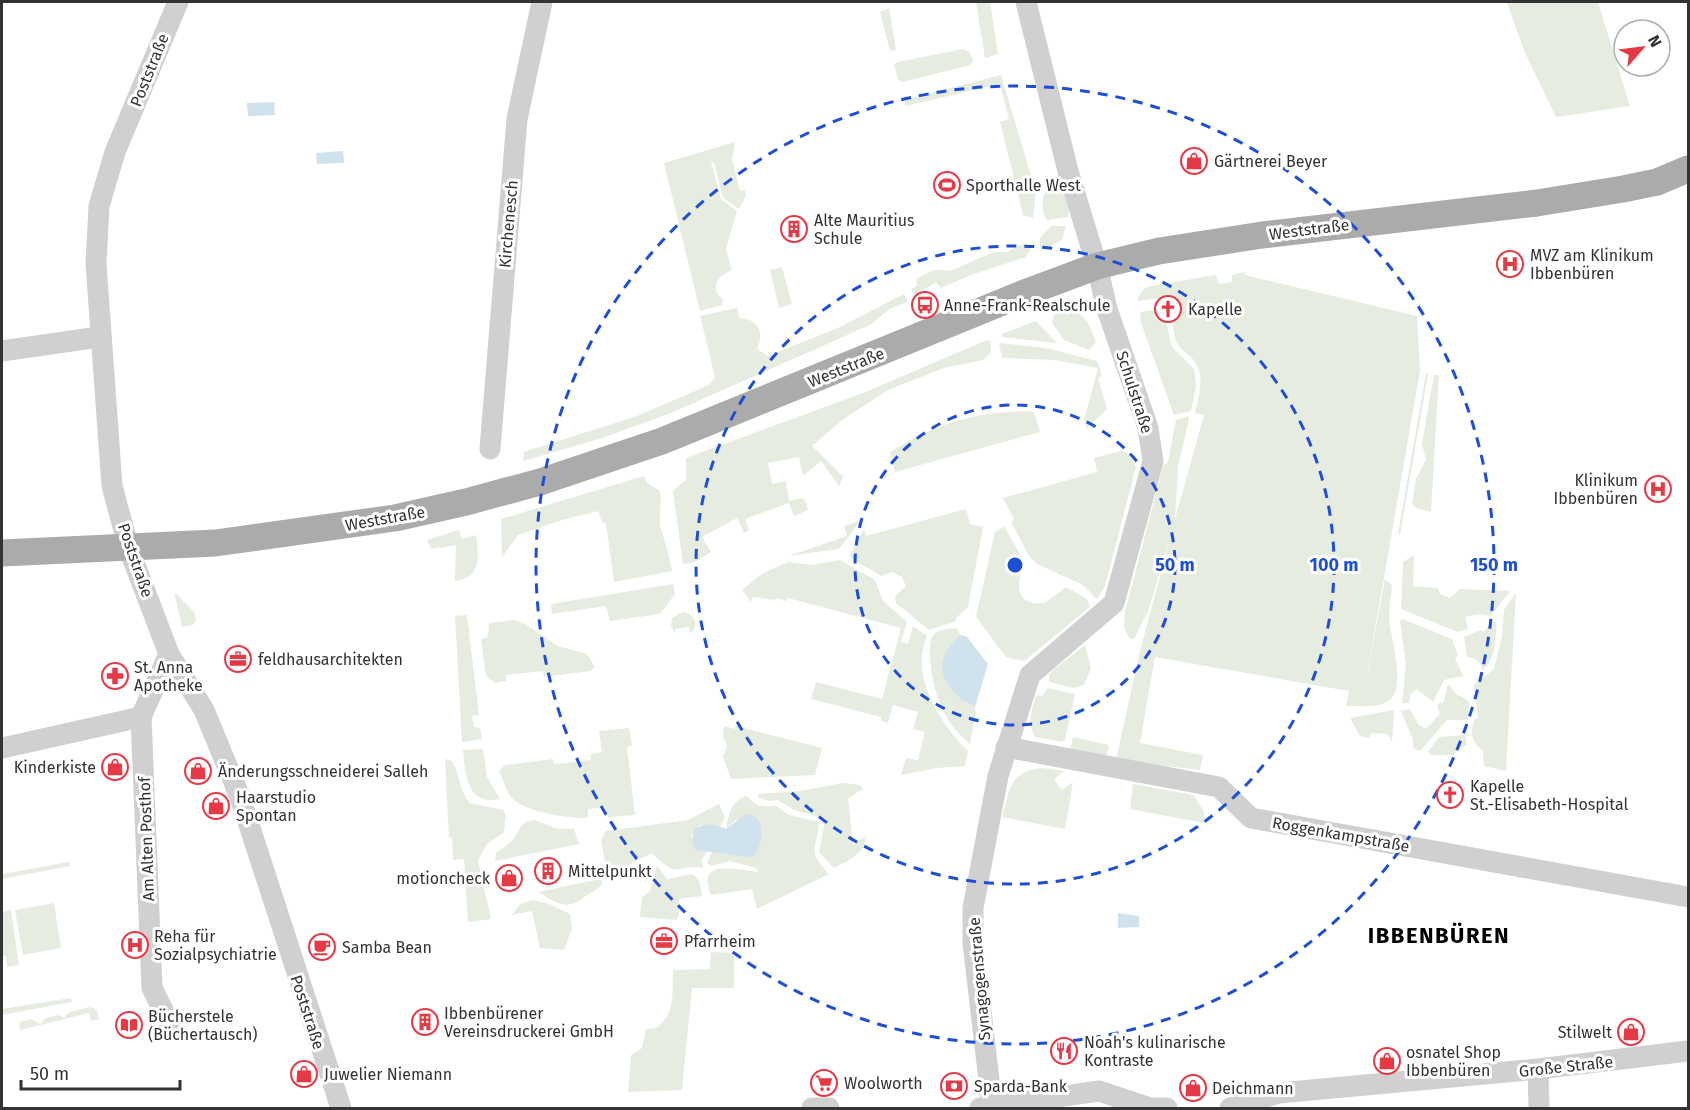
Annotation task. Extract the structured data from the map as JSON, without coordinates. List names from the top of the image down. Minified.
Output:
{"streets":{"main road":["Weststraße"],"street":["Poststraße","Kirchenesch","Schulstraße","Roggenkampstraße","Am Alten Posthof","Synagogenstraße","Große Straße"]},"crossings":[["Poststraße","Weststraße"],["Poststraße","Am Alten Posthof"],["Weststraße","Schulstraße"],["Schulstraße","Roggenkampstraße"],["Schulstraße","Synagogenstraße"],["Roggenkampstraße","Synagogenstraße"]],"districts":["IBBENBÜREN"],"places":{"shop":["Gärtnerei Beyer","Kinderkiste","Änderungsschneiderei Salleh","Haarstudio Spontan","motioncheck","Stilwelt","osnatel Shop Ibbenbüren","Juwelier Niemann","Deichmann"],"sports":["Sporthalle West"],"building":["Alte Mauritius Schule","Mittelpunkt","Ibbenbürener Vereinsdruckerei GmbH"],"hospital":["MVZ am Klinikum Ibbenbüren","Klinikum Ibbenbüren","Reha für Sozialpsychiatrie"],"bus stop":["Anne-Frank-Realschule"],"church":["Kapelle","Kapelle St.-Elisabeth-Hospital"],"office":["feldhausarchitekten","Pfarrheim"],"pharmacy":["St. Anna Apotheke"],"cafe":["Samba Bean"],"library":["Bücherstele (Büchertausch)"],"restaurant":["Noah's kulinarische Kontraste"],"supermarket":["Woolworth"],"bank":["Sparda-Bank"]},"scale_bar":"50 m","north":"top right","rings":["50 m","100 m","150 m"]}
